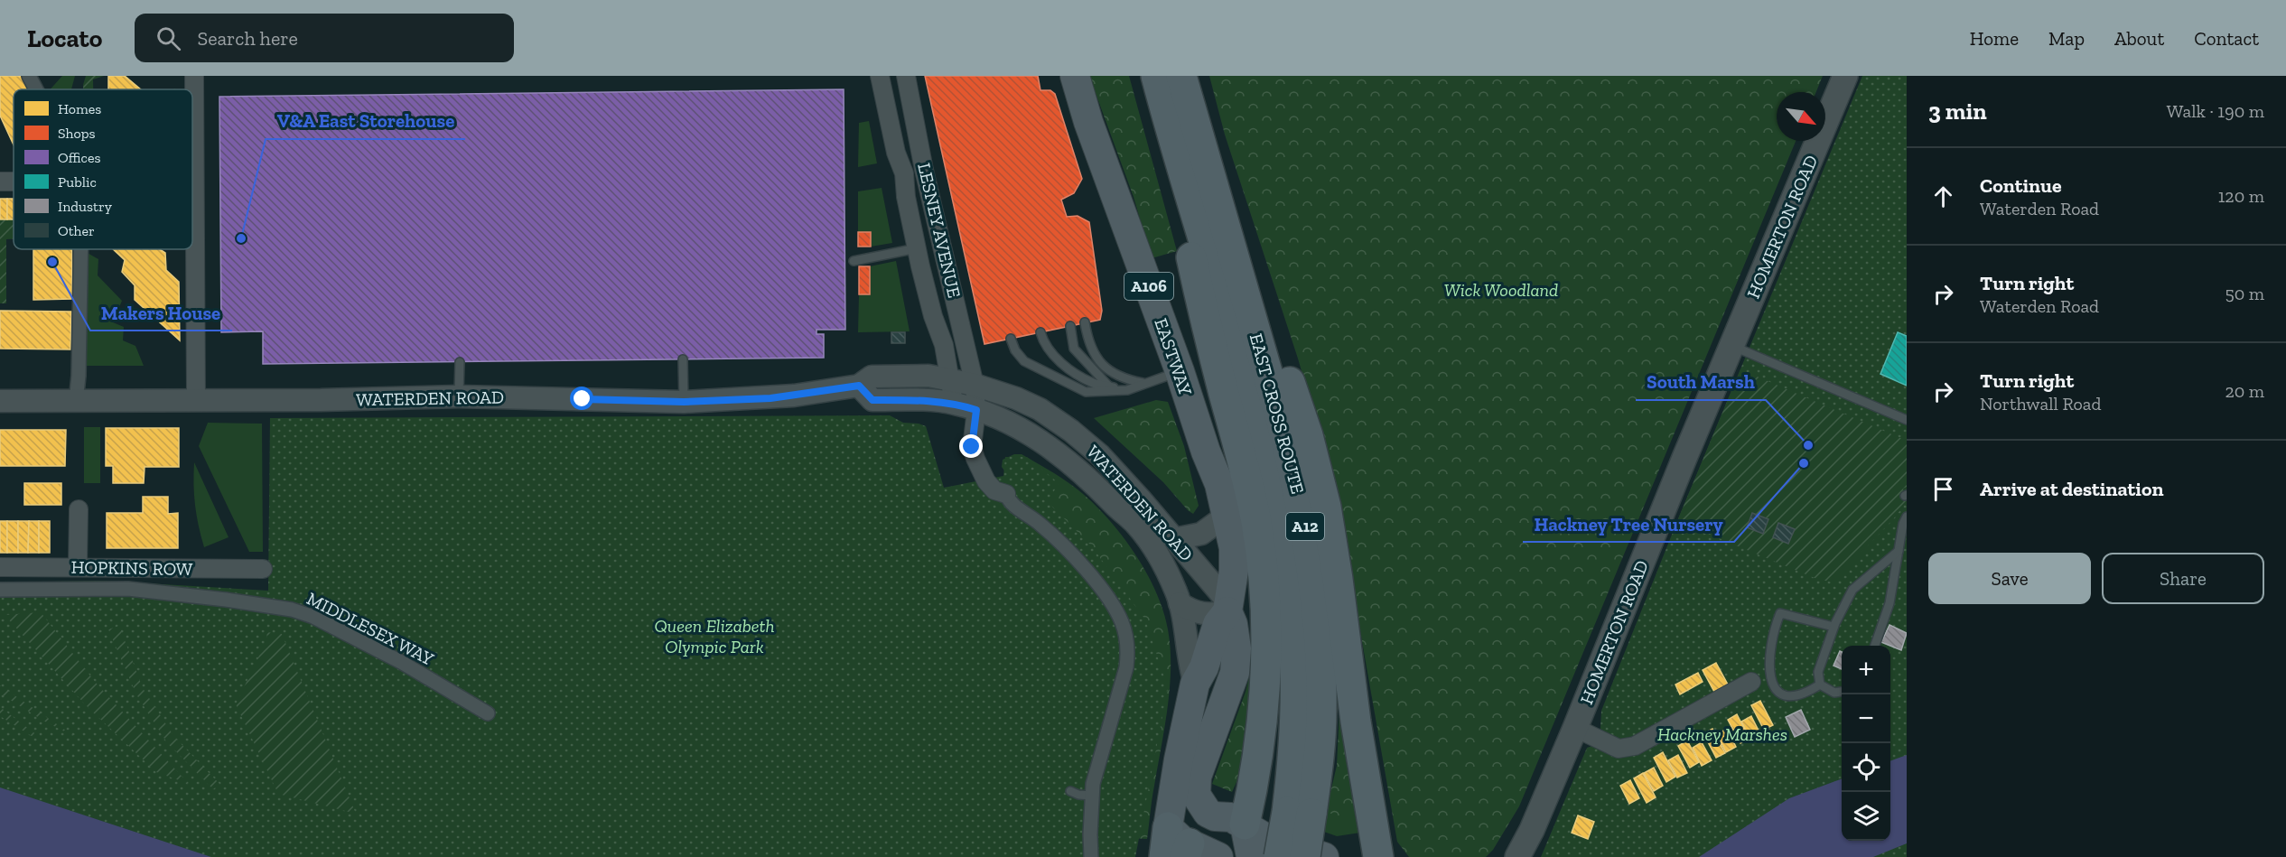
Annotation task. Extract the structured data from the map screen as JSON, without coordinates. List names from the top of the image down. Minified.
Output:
{"streets":{"highway":["EAST CROSS ROUTE","A12"],"main road":["HOMERTON ROAD","A106","EASTWAY"],"street":["LESNEY AVENUE","WATERDEN ROAD","HOPKINS ROW","MIDDLESEX WAY"]},"crossings":[["LESNEY AVENUE","WATERDEN ROAD"],["EASTWAY","WATERDEN ROAD"],["EAST CROSS ROUTE","A12"]],"parks":["Wick Woodland","Queen Elizabeth Olympic Park","Hackney Marshes"],"places":["V&A East Storehouse","Makers House","South Marsh","Hackney Tree Nursery"],"legend":["Homes","Shops","Offices","Public","Industry","Other"],"north":"bottom right","page":{"header":"Locato","search":"Search here","nav":["Home","Map","About","Contact"],"heading":["3 min","Walk · 190 m"],"list":[["Continue","Waterden Road","120 m"],["Turn right","Waterden Road","50 m"],["Turn right","Northwall Road","20 m"],"Arrive at destination"],"buttons":["Save","Share"],"map_buttons":["+","−"]}}
